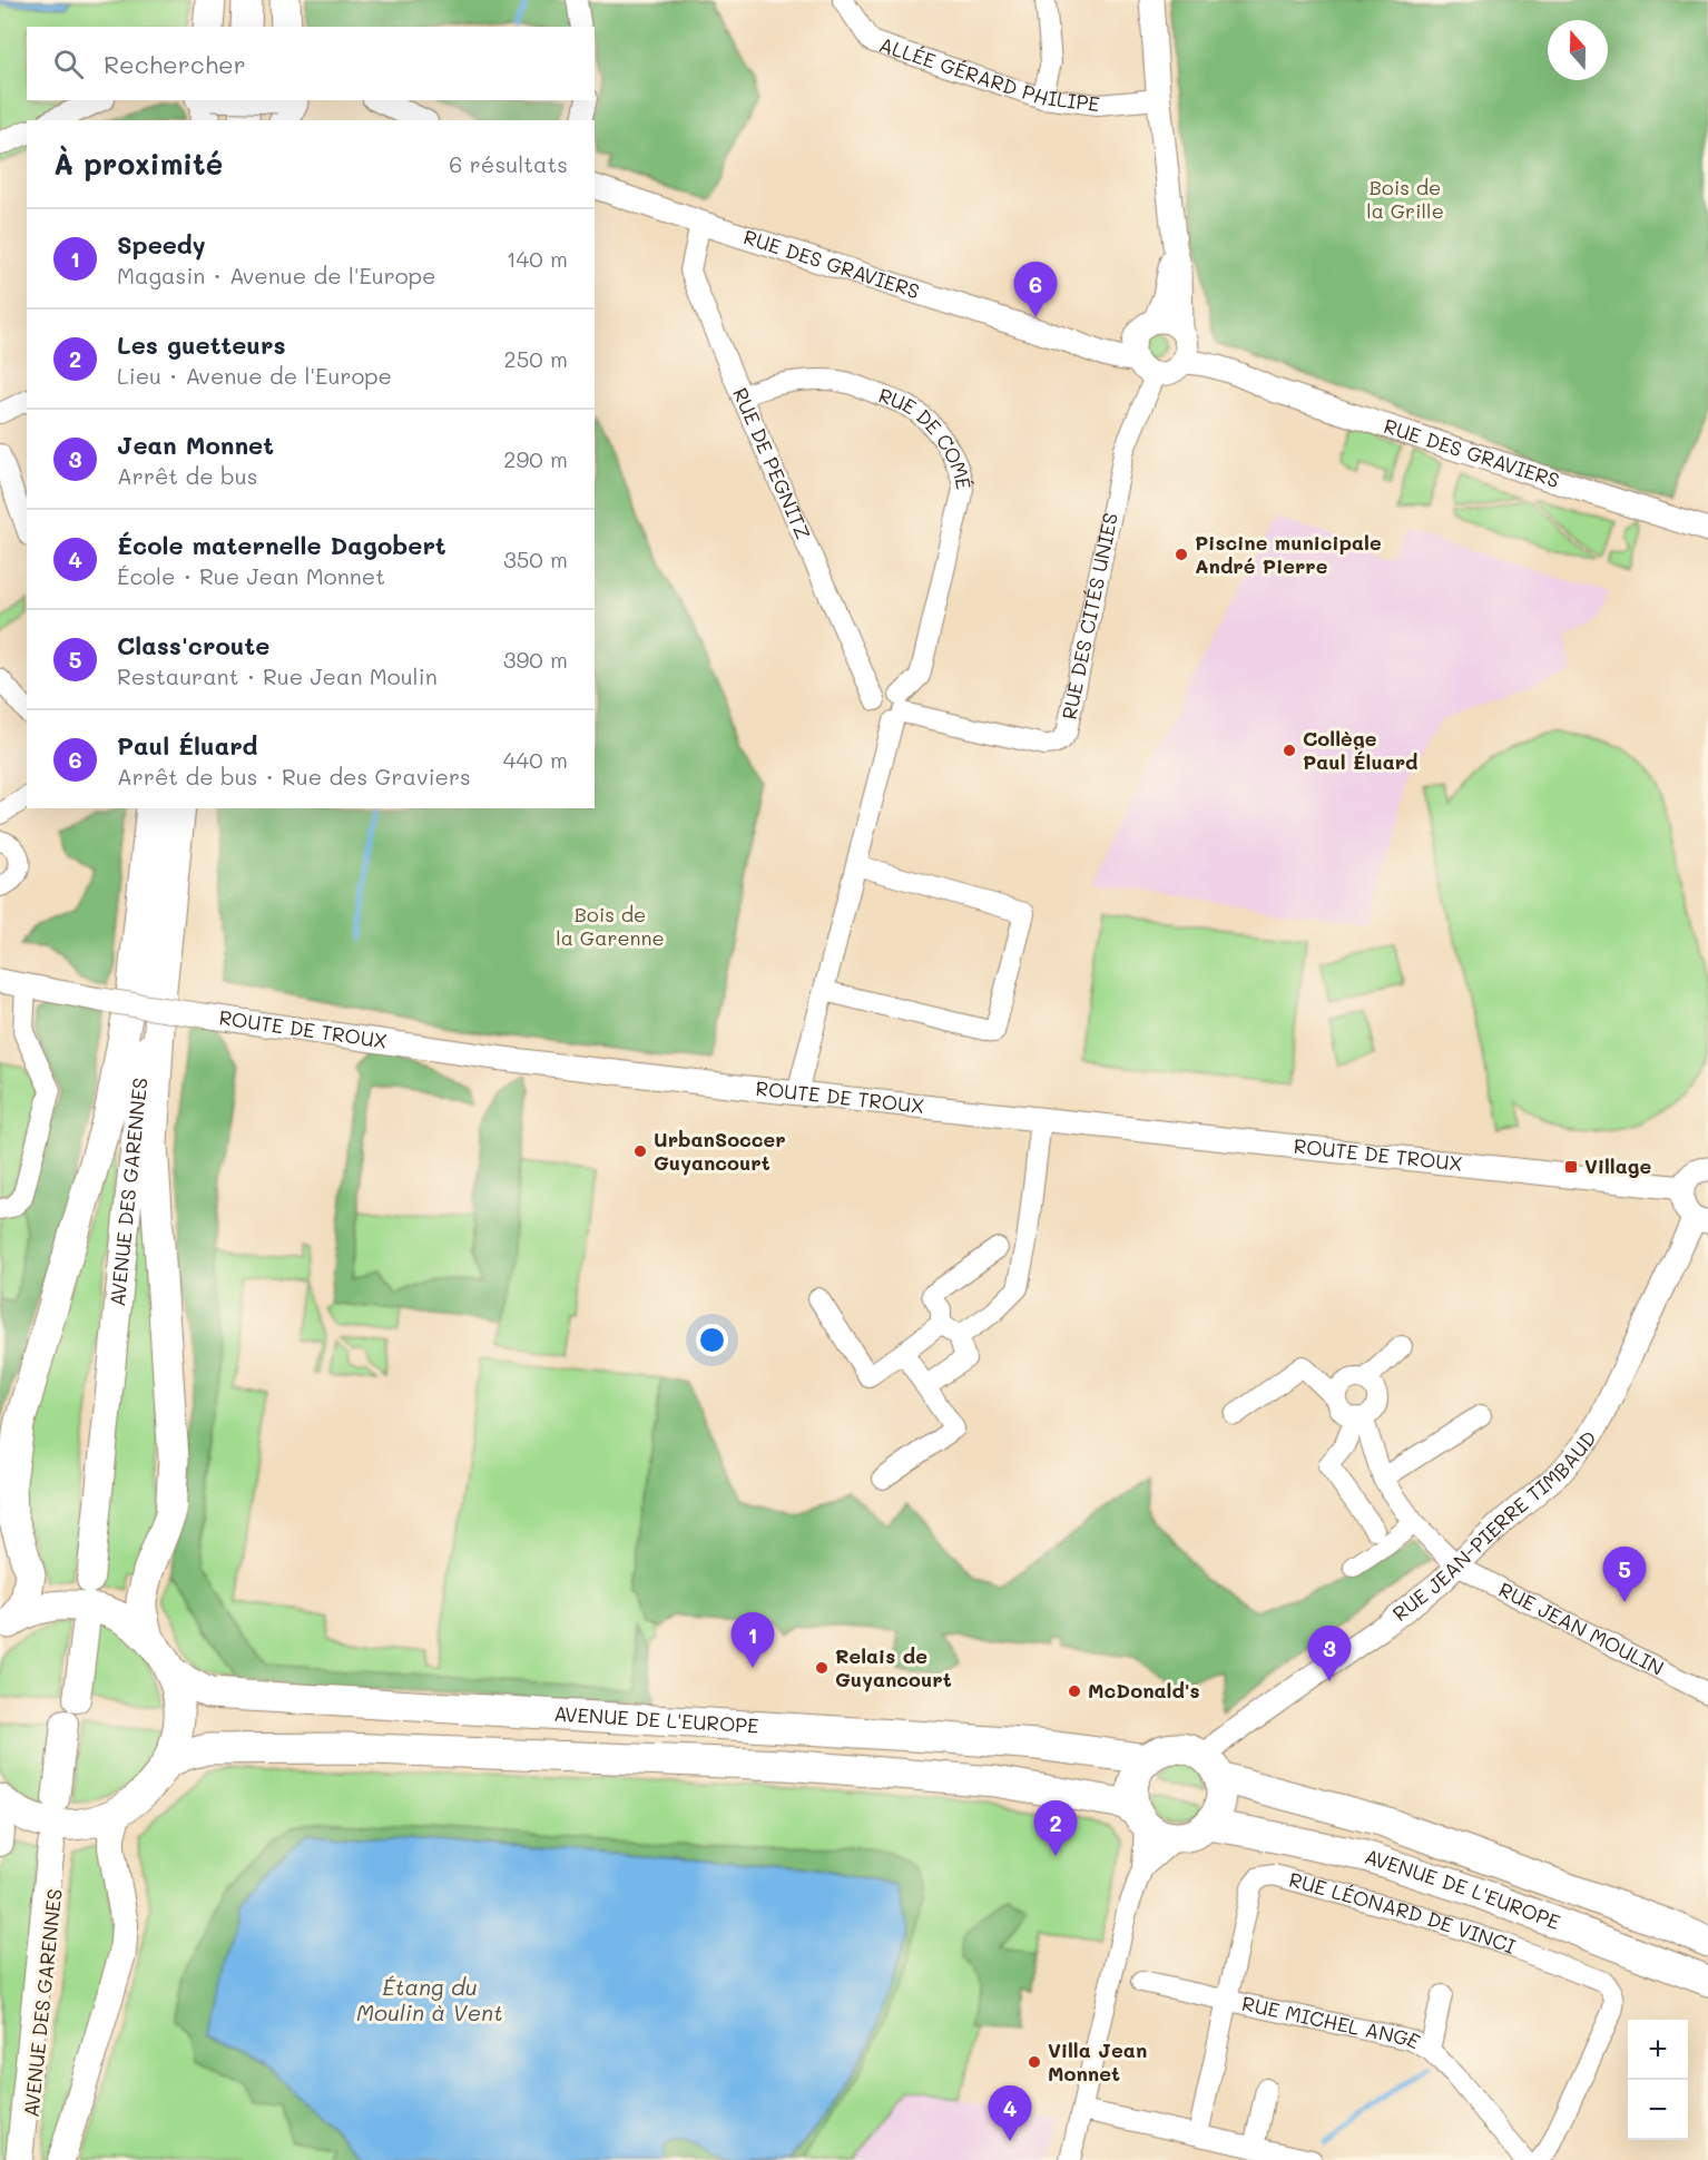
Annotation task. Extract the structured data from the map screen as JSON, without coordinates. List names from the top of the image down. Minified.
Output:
{"streets":{"main road":["AVENUE DES GARENNES","AVENUE DE L'EUROPE"],"street":["ALLÉE GÉRARD PHILIPE","RUE DES GRAVIERS","RUE DE COMÉ","RUE DE PEGNITZ","RUE DES CITÉS UNIES","ROUTE DE TROUX","RUE JEAN-PIERRE TIMBAUD","RUE JEAN MOULIN","RUE LÉONARD DE VINCI","RUE MICHEL ANGE"]},"crossings":[["RUE DES GRAVIERS","RUE DE PEGNITZ"],["RUE DES GRAVIERS","RUE DES CITÉS UNIES"],["RUE DE COMÉ","RUE DE PEGNITZ"],["RUE DE COMÉ","RUE DES CITÉS UNIES"],["RUE DE PEGNITZ","RUE DES CITÉS UNIES"],["RUE JEAN-PIERRE TIMBAUD","RUE JEAN MOULIN"],["RUE JEAN-PIERRE TIMBAUD","AVENUE DE L'EUROPE"],["RUE LÉONARD DE VINCI","RUE MICHEL ANGE"]],"water":["Étang du Moulin à Vent"],"parks":["Bois de la Grille","Bois de la Garenne"],"places":{"other":["Piscine municipale André Pierre","Collège Paul Éluard","UrbanSoccer Guyancourt","Relais de Guyancourt","McDonald's","Villa Jean Monnet"],"transit":["Village"]},"north":"top","page":{"search":"Rechercher","heading":["À proximité","6 résultats"],"list":[{"mark":"1","name":"Speedy","note":"Magasin · Avenue de l'Europe","value":"140 m"},{"mark":"2","name":"Les guetteurs","note":"Lieu · Avenue de l'Europe","value":"250 m"},{"mark":"3","name":"Jean Monnet","note":"Arrêt de bus","value":"290 m"},{"mark":"4","name":"École maternelle Dagobert","note":"École · Rue Jean Monnet","value":"350 m"},{"mark":"5","name":"Class'croute","note":"Restaurant · Rue Jean Moulin","value":"390 m"},{"mark":"6","name":"Paul Éluard","note":"Arrêt de bus · Rue des Graviers","value":"440 m"}],"pins":["6","5","1","3","2","4"],"map_buttons":["+","−"]}}
